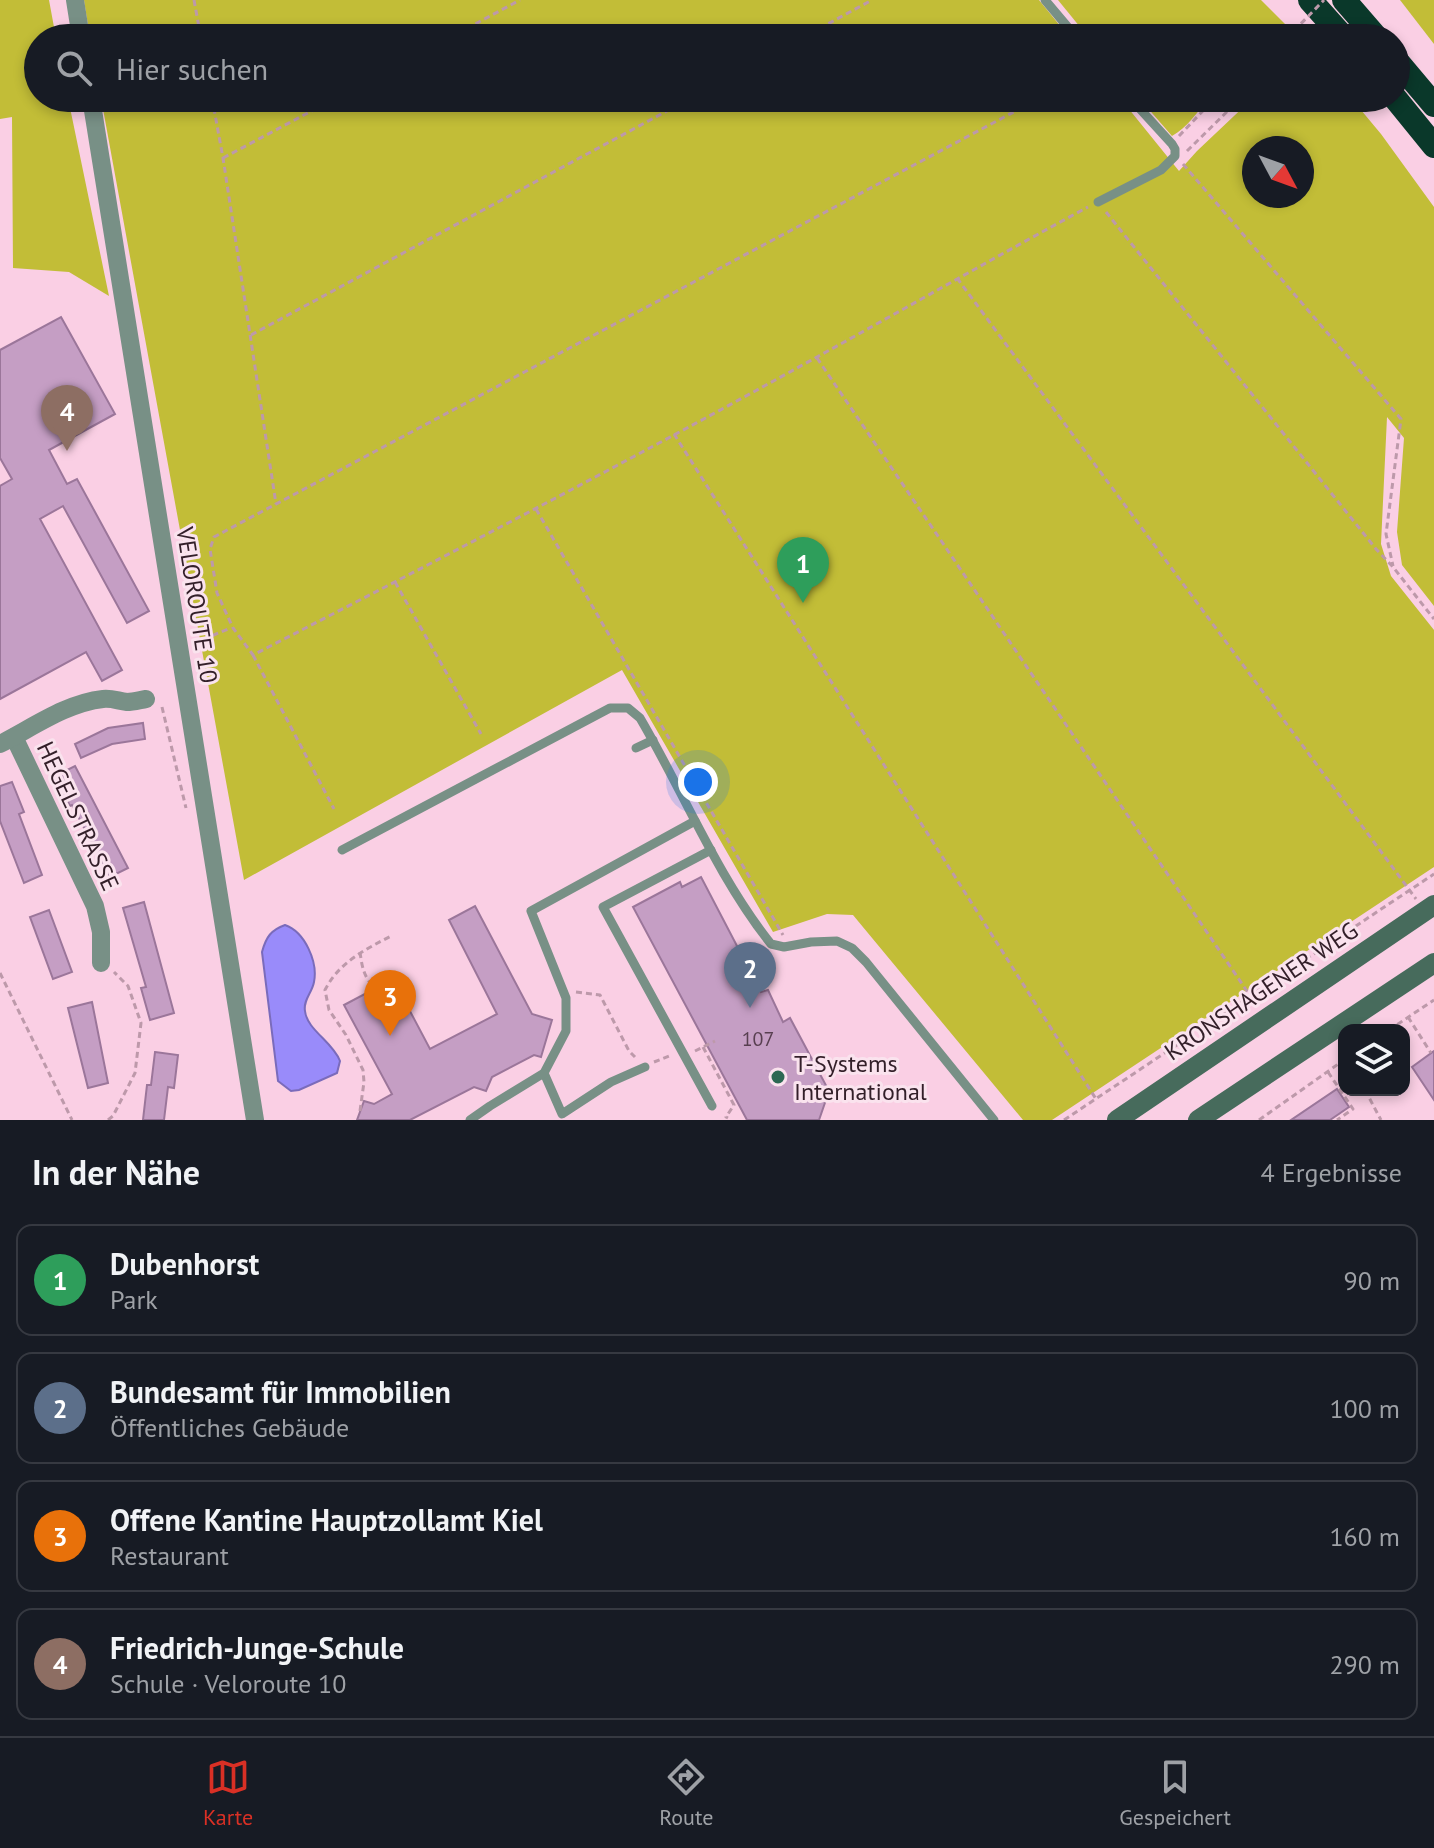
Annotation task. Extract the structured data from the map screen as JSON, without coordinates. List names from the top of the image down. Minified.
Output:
{"streets":{"main road":["KRONSHAGENER WEG"],"street":["VELOROUTE 10","HEGELSTRASSE"]},"places":["T-Systems International"],"house_numbers":["107"],"north":"bottom right","page":{"search":"Hier suchen","pins":["4","1","2","3"],"heading":["In der Nähe","4 Ergebnisse"],"list":[{"mark":"1","name":"Dubenhorst","note":"Park","value":"90 m"},{"mark":"2","name":"Bundesamt für Immobilien","note":"Öffentliches Gebäude","value":"100 m"},{"mark":"3","name":"Offene Kantine Hauptzollamt Kiel","note":"Restaurant","value":"160 m"},{"mark":"4","name":"Friedrich-Junge-Schule","note":"Schule · Veloroute 10","value":"290 m"}],"nav":["Karte","Route","Gespeichert"]}}
